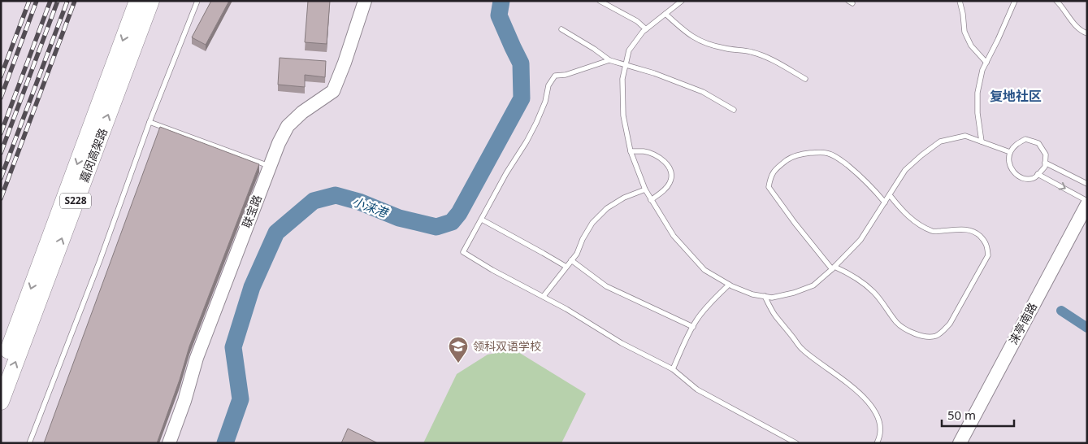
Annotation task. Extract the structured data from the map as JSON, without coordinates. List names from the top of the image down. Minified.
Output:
{"streets":{"highway":["嘉闵高架路","S228"],"street":["联宝路","涞亭南路"]},"districts":["复地社区"],"water":["小涞港"],"places":{"school or university":["领科双语学校"]},"scale_bar":"50 m"}
